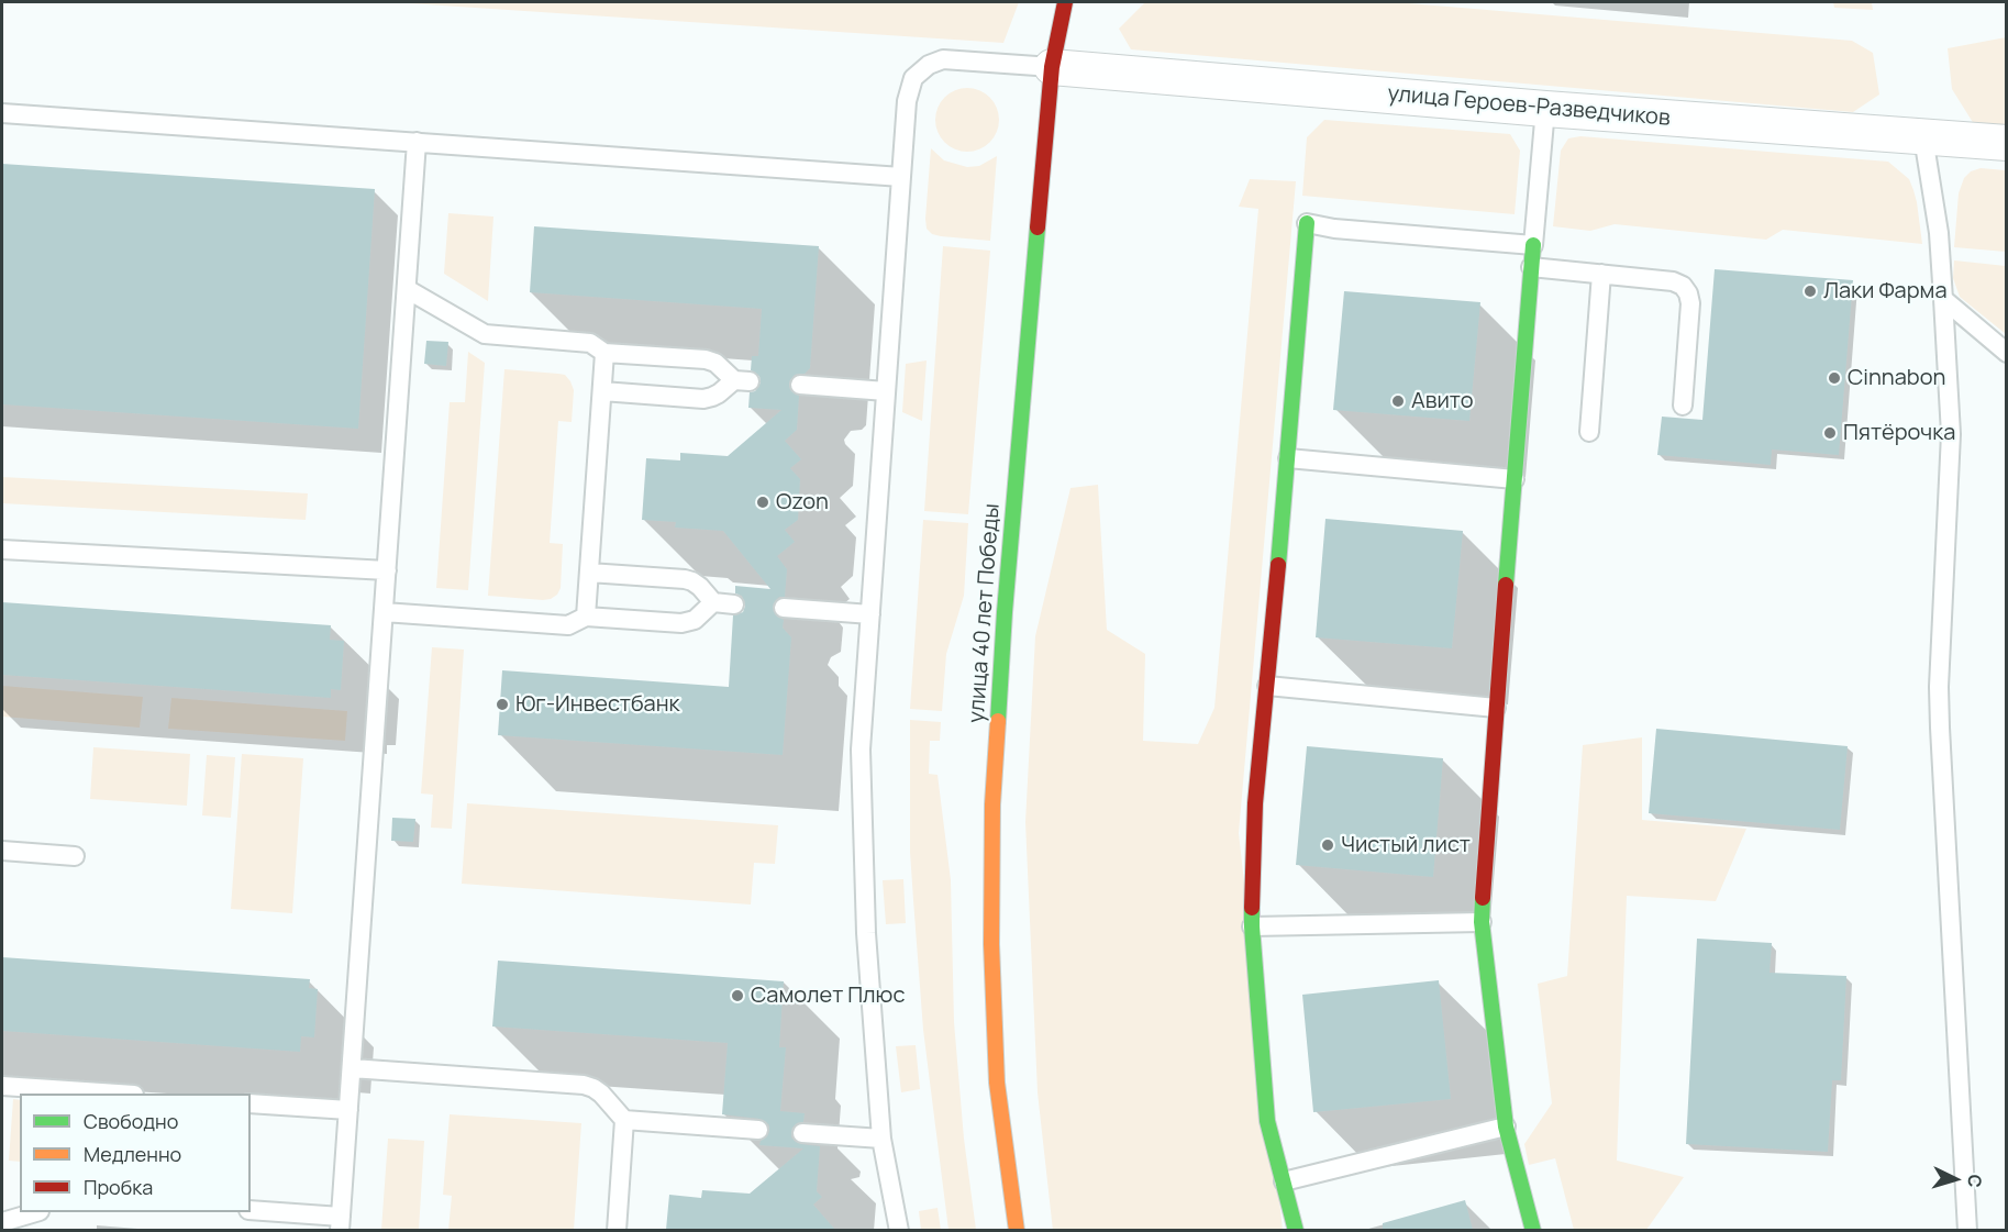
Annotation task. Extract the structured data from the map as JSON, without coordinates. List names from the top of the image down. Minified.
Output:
{"streets":{"street":["улица Героев-Разведчиков","улица 40 лет Победы"]},"crossings":[["улица Героев-Разведчиков","улица 40 лет Победы"]],"places":["Лаки Фарма","Cinnabon","Авито","Пятёрочка","Ozon","Юг-Инвестбанк","Чистый лист","Самолет Плюс"],"legend":["Свободно","Медленно","Пробка"],"north":"right"}
